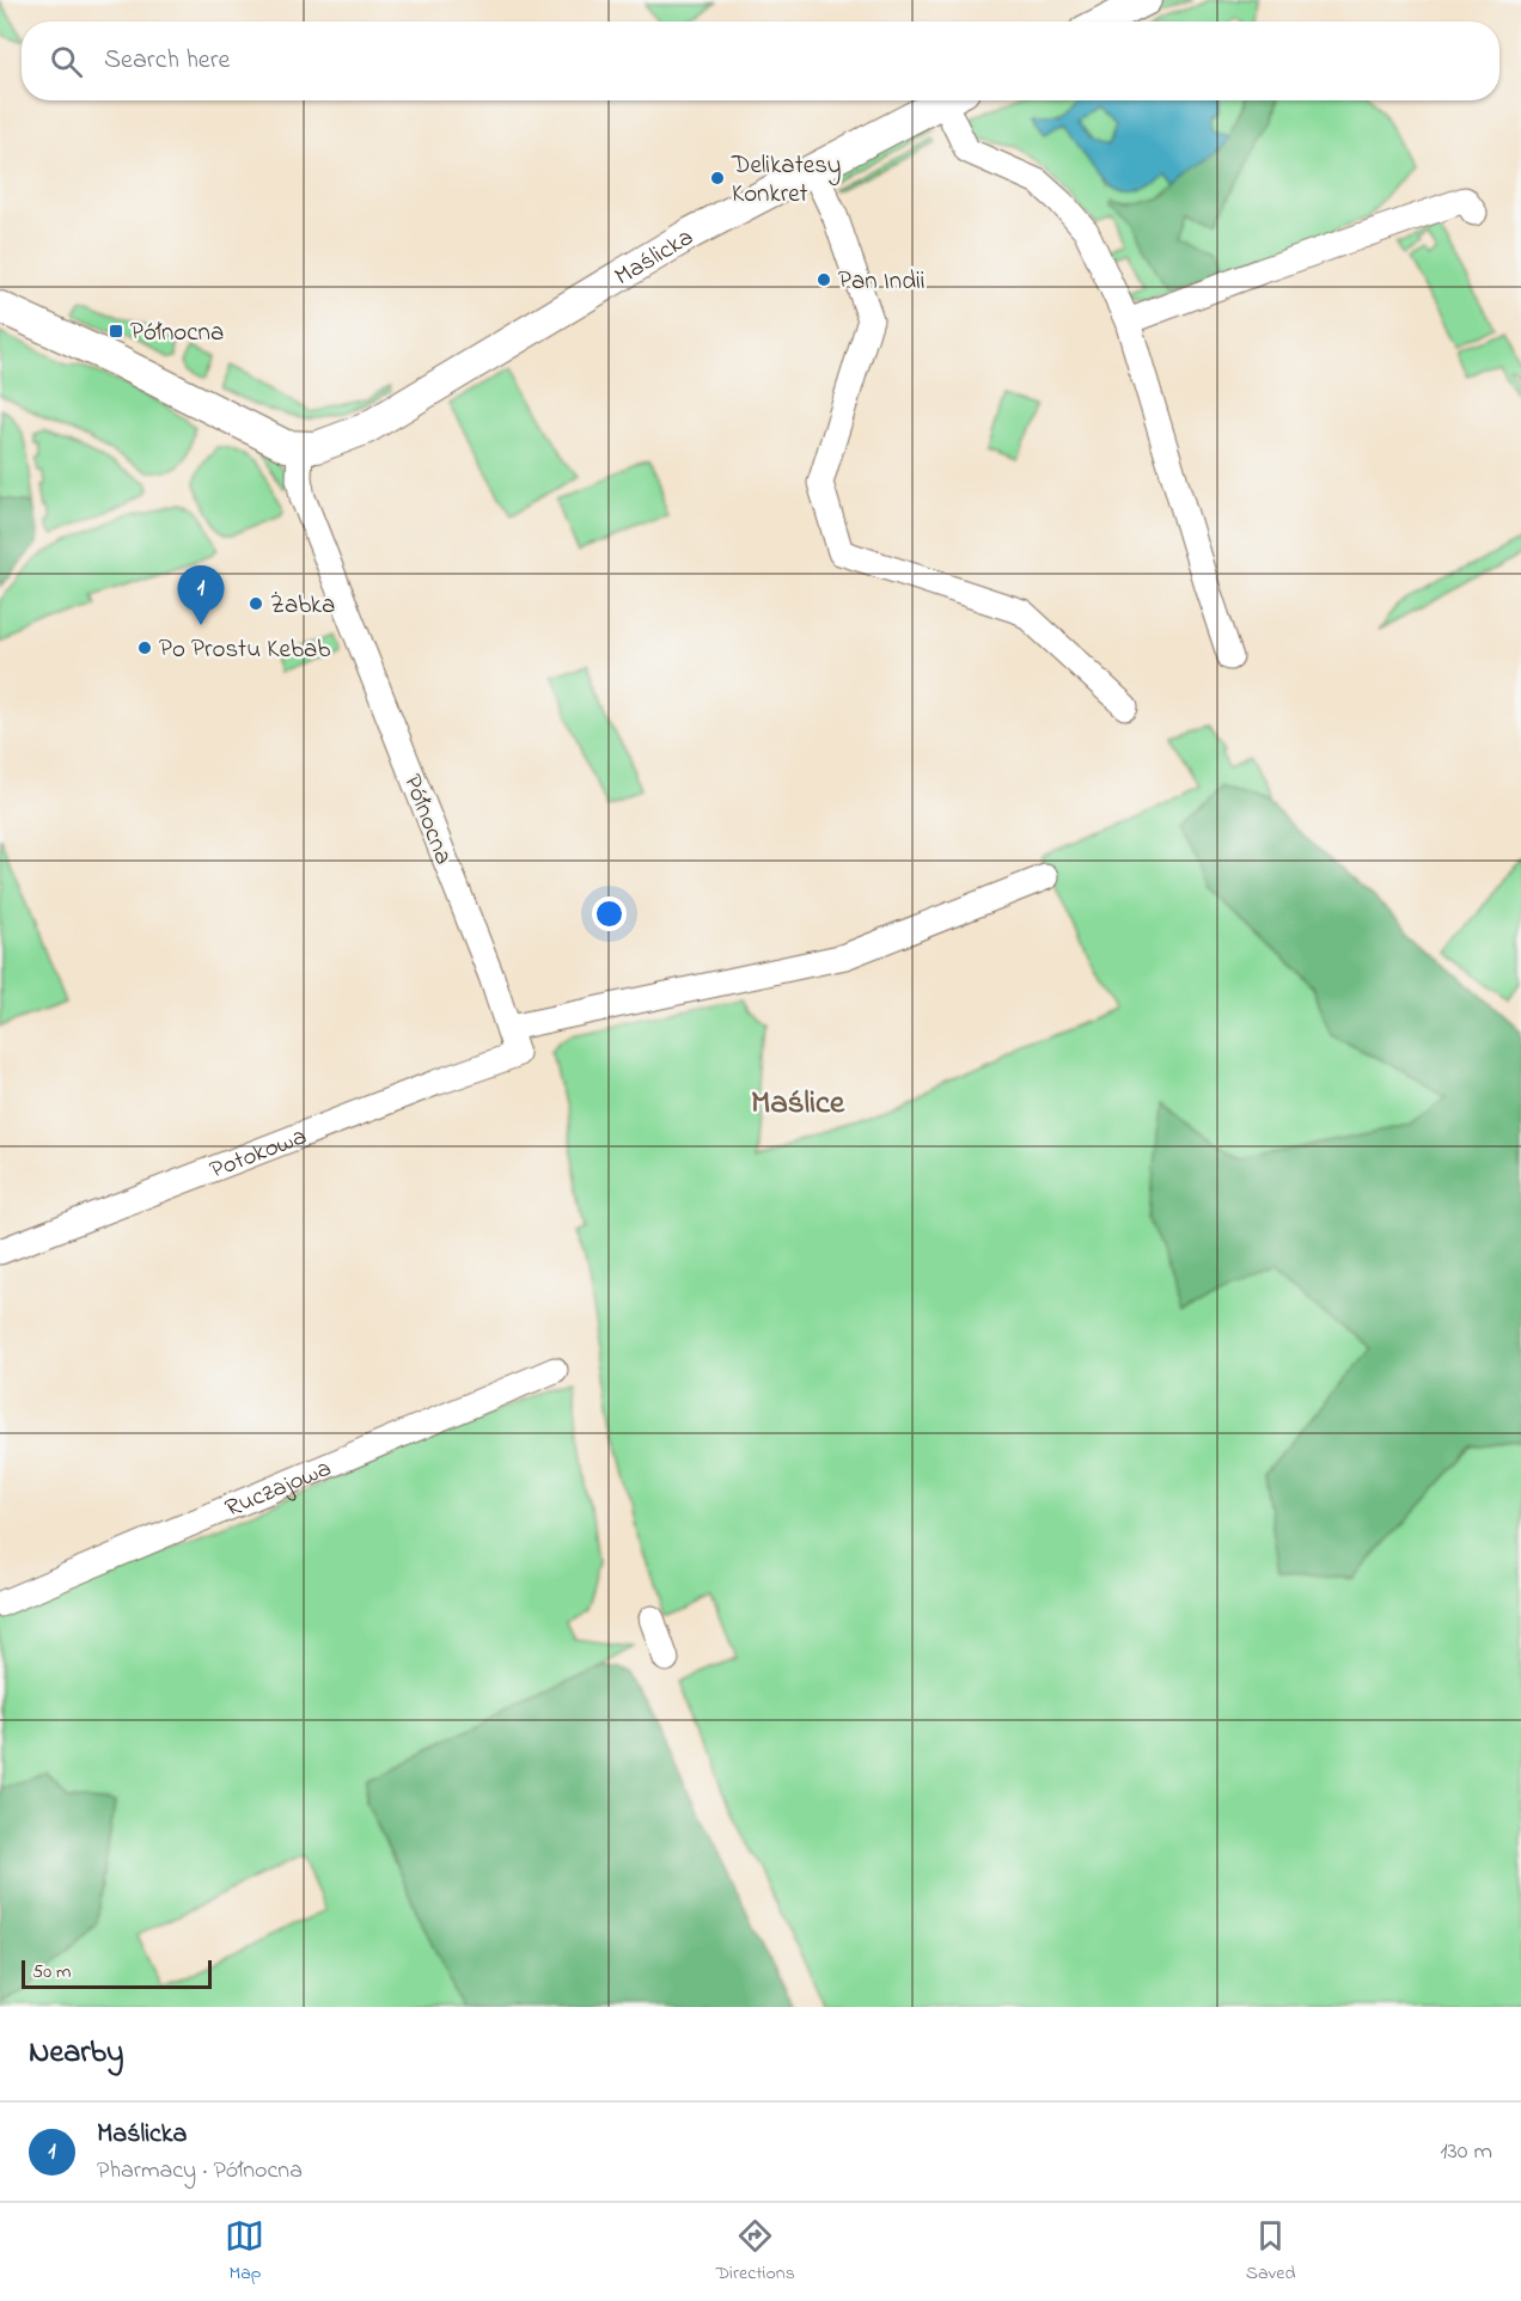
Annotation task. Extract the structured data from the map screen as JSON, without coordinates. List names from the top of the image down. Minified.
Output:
{"streets":{"street":["Maślicka","Północna","Potokowa","Ruczajowa"]},"crossings":[["Maślicka","Północna"],["Północna","Potokowa"]],"districts":["Maślice"],"places":{"other":["Delikatesy Konkret","Pan Indii","Żabka","Po Prostu Kebab"],"transit":["Północna"]},"scale_bar":"50 m","page":{"search":"Search here","pins":"1","scale":"50 m","heading":"Nearby","list":[{"mark":"1","name":"Maślicka","note":"Pharmacy · Północna","value":"130 m"}],"nav":["Map","Directions","Saved"]}}
